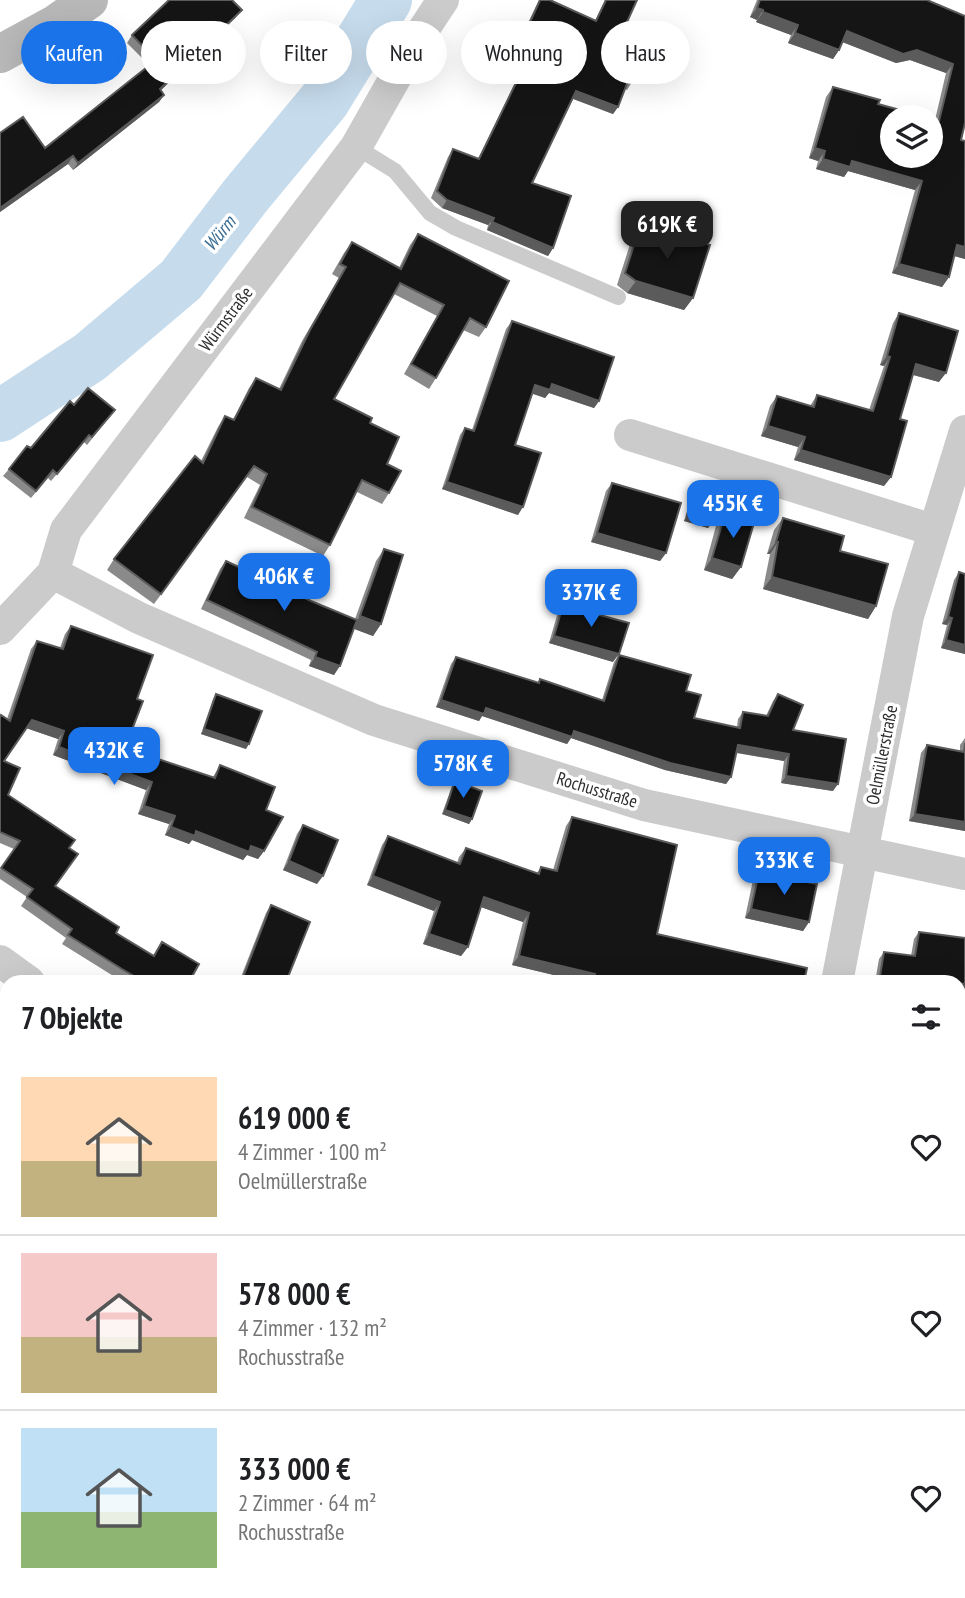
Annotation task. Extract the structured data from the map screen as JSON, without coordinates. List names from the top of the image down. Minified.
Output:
{"streets":{"street":["Würmstraße","Oelmüllerstraße","Rochusstraße"]},"crossings":[["Würmstraße","Rochusstraße"],["Oelmüllerstraße","Rochusstraße"]],"water":["Würm"],"page":{"chip":["Kaufen","Mieten","Filter","Neu","Wohnung","Haus"],"price":["619K €","455K €","406K €","337K €","432K €","578K €","333K €"],"heading":"7 Objekte","list":[{"name":"619 000 €","note":"4 Zimmer · 100 m² · Oelmüllerstraße"},{"name":"578 000 €","note":"4 Zimmer · 132 m² · Rochusstraße"},{"name":"333 000 €","note":"2 Zimmer · 64 m² · Rochusstraße"}]}}
